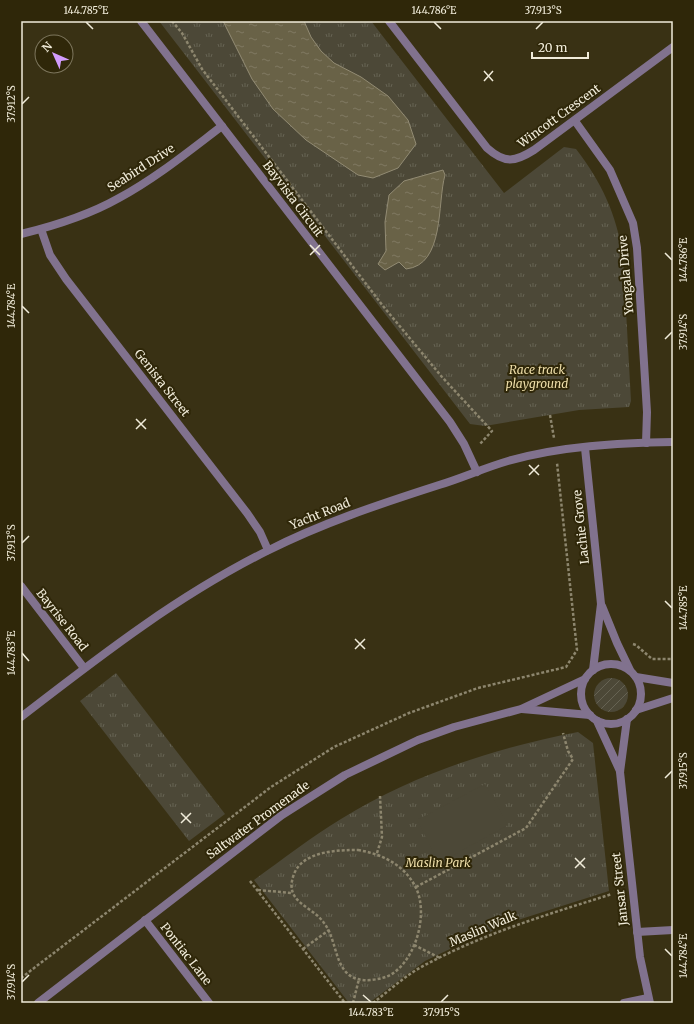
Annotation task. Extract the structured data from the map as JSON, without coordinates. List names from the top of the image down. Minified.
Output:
{"streets":{"street":["Wincott Crescent","Seabird Drive","Bayvista Circuit","Yongala Drive","Genista Street","Yacht Road","Lachie Grove","Bayrise Road","Saltwater Promenade","Jansar Street","Pontiac Lane"],"path":["Maslin Walk"]},"crossings":[["Wincott Crescent","Yongala Drive"],["Seabird Drive","Bayvista Circuit"],["Seabird Drive","Genista Street"],["Bayvista Circuit","Yacht Road"],["Yongala Drive","Yacht Road"],["Genista Street","Yacht Road"],["Yacht Road","Lachie Grove"],["Yacht Road","Bayrise Road"],["Lachie Grove","Saltwater Promenade"],["Lachie Grove","Jansar Street"],["Saltwater Promenade","Jansar Street"],["Saltwater Promenade","Pontiac Lane"]],"parks":["Race track playground","Maslin Park"],"scale_bar":"20 m","north":"top left","coordinates":["144.785°E","144.786°E","37.913°S","37.912°S","144.784°E","37.914°S","144.783°E","37.915°S"]}
